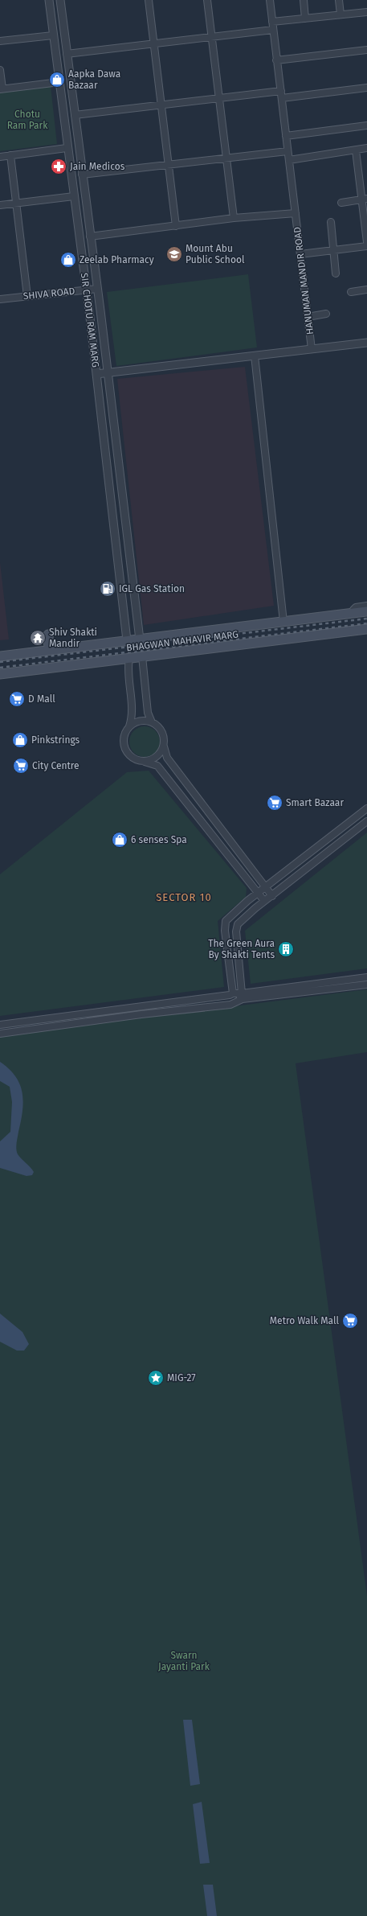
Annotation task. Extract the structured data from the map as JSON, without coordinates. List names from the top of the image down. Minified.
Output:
{"streets":{"main road":["BHAGWAN MAHAVIR MARG"],"street":["HANUMAN MANDIR ROAD","SHIVA ROAD","SIR CHOTU RAM MARG"]},"crossings":[["SHIVA ROAD","SIR CHOTU RAM MARG"],["SIR CHOTU RAM MARG","BHAGWAN MAHAVIR MARG"]],"districts":["SECTOR 10"],"parks":["Chotu Ram Park","Swarn Jayanti Park"],"places":{"shop":["Aapka Dawa Bazaar","Zeelab Pharmacy","Pinkstrings","6 senses Spa"],"pharmacy":["Jain Medicos"],"school or university":["Mount Abu Public School"],"fuel station":["IGL Gas Station"],"temple":["Shiv Shakti Mandir"],"supermarket":["D Mall","City Centre","Smart Bazaar","Metro Walk Mall"],"building":["The Green Aura By Shakti Tents"],"place":["MIG-27"]}}
